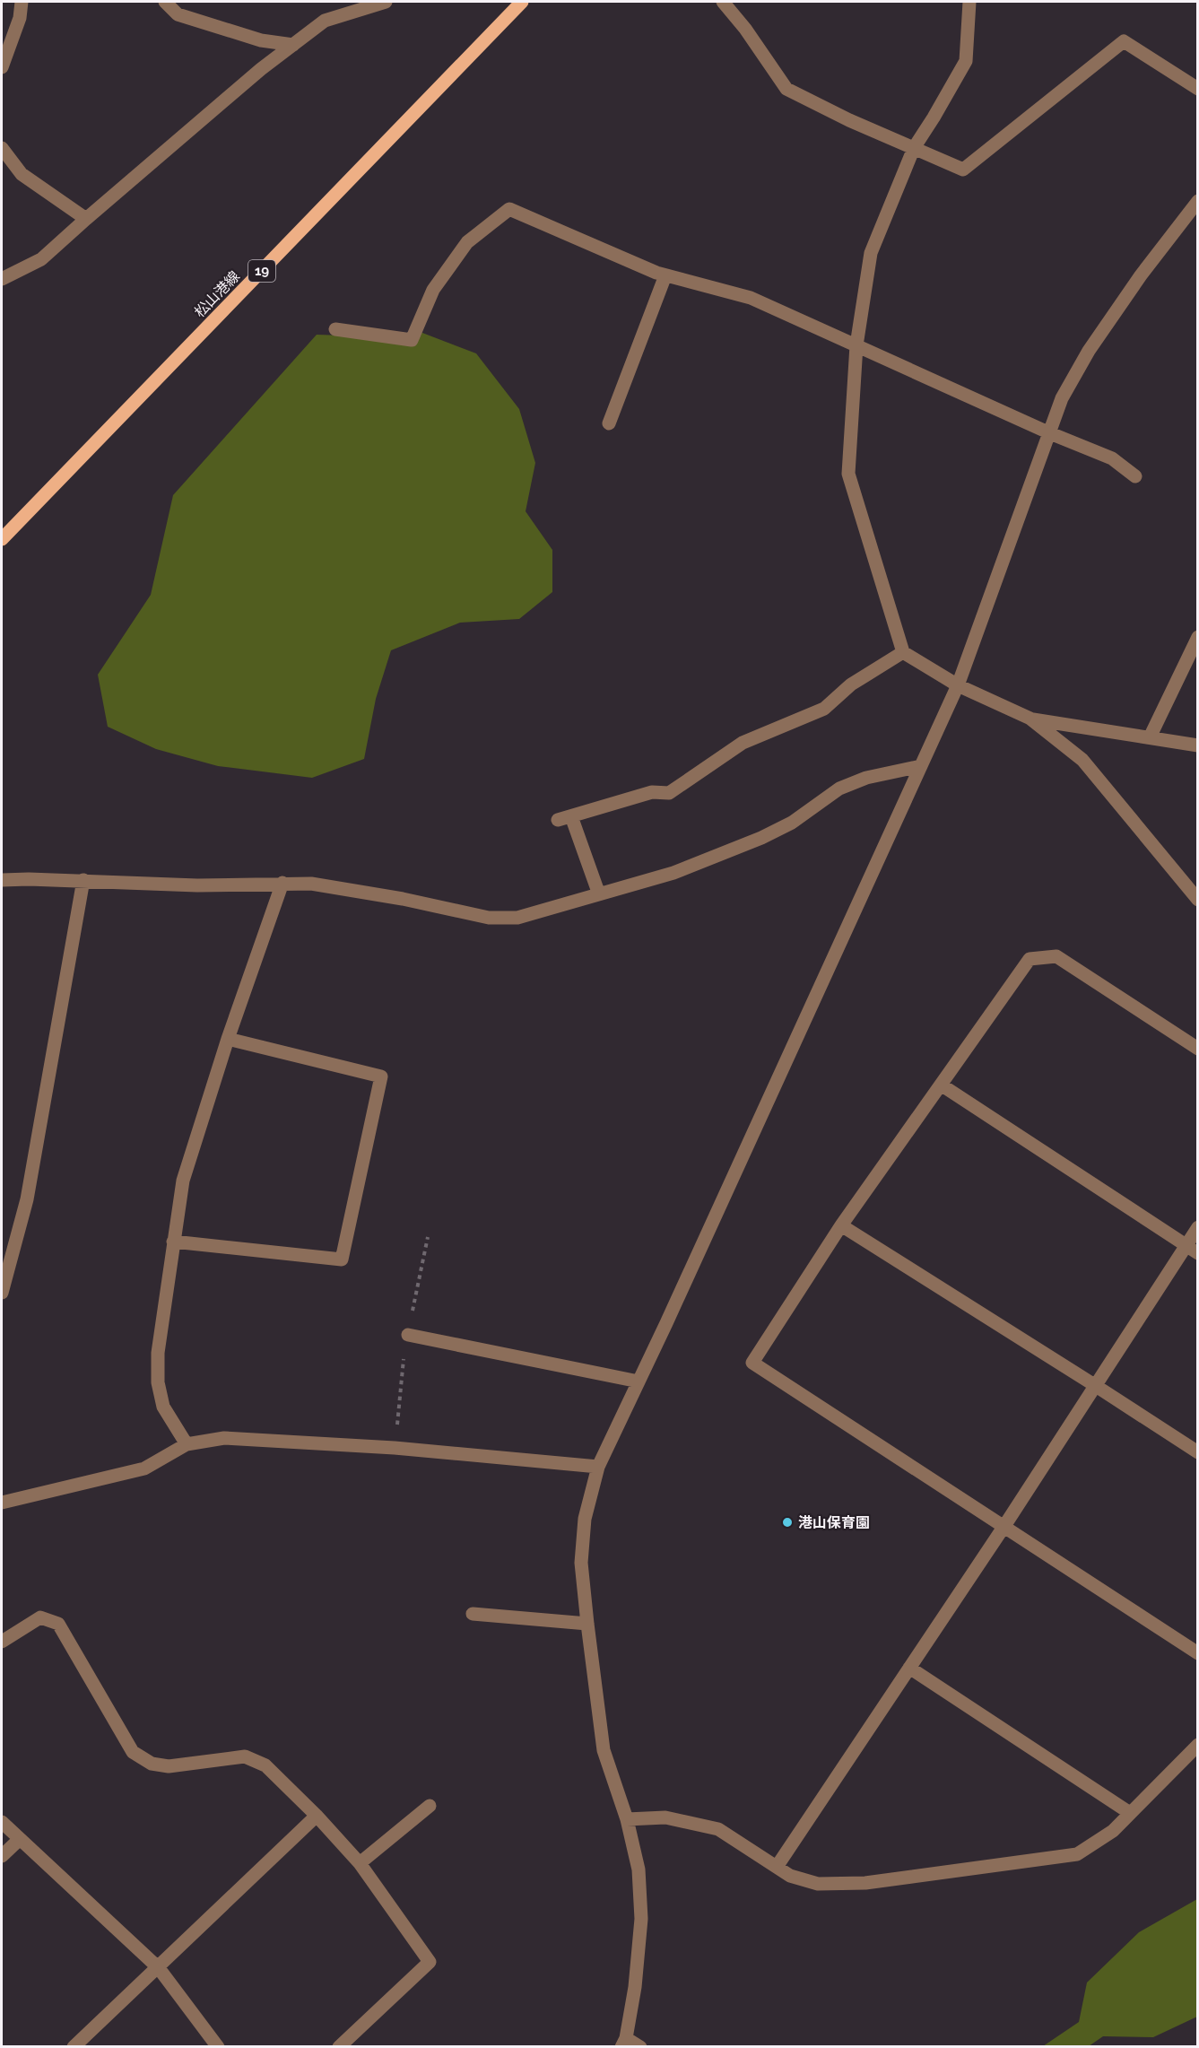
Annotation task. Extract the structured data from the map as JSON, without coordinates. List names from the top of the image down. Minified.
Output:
{"streets":{"main road":["19","松山港線"]},"places":["港山保育園"]}
